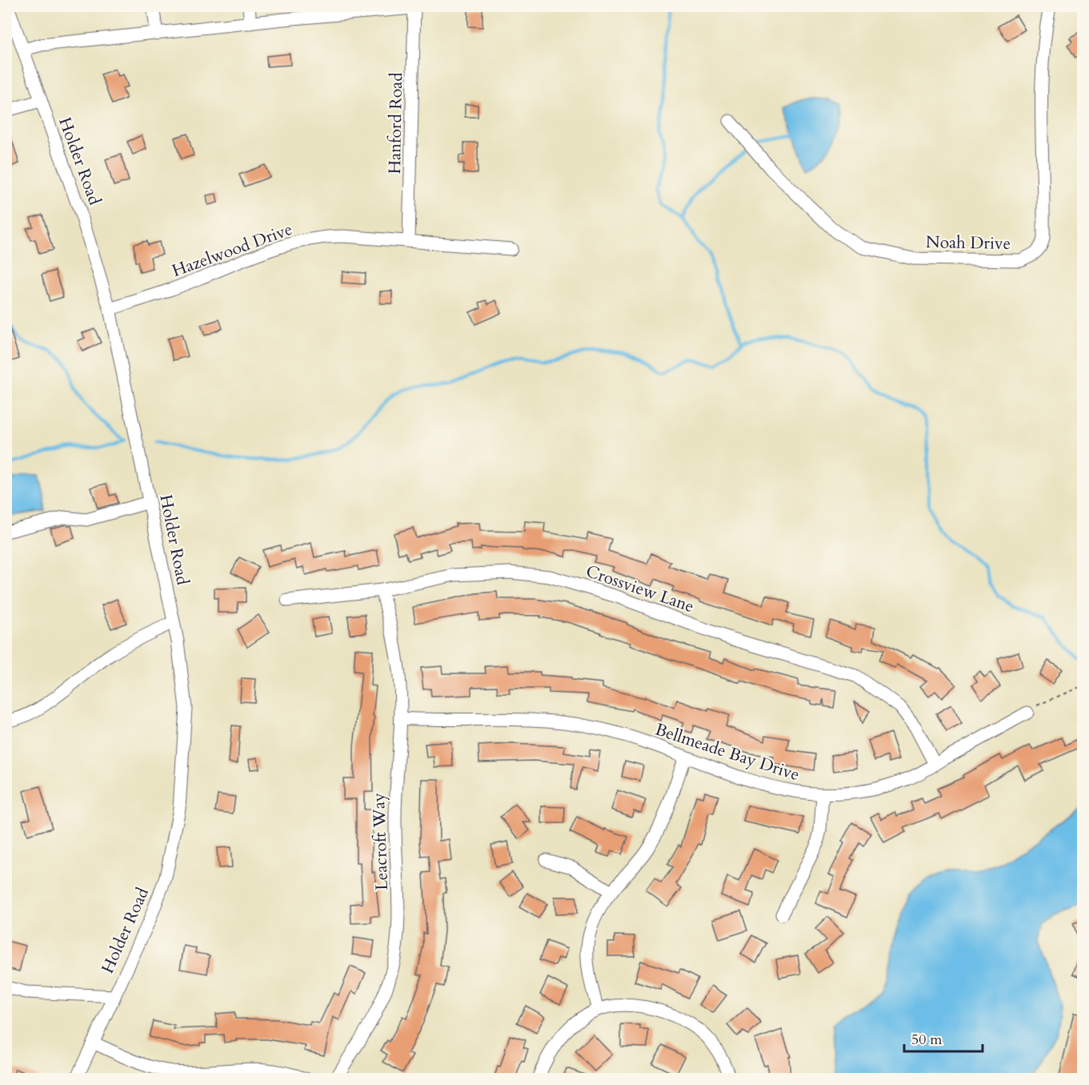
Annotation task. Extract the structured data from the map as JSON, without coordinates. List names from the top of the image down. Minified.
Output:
{"streets":{"street":["Hanford Road","Holder Road","Noah Drive","Hazelwood Drive","Crossview Lane","Bellmeade Bay Drive","Leacroft Way"]},"crossings":[["Hanford Road","Hazelwood Drive"],["Holder Road","Hazelwood Drive"],["Crossview Lane","Bellmeade Bay Drive"],["Crossview Lane","Leacroft Way"],["Bellmeade Bay Drive","Leacroft Way"]],"scale_bar":"50 m"}
